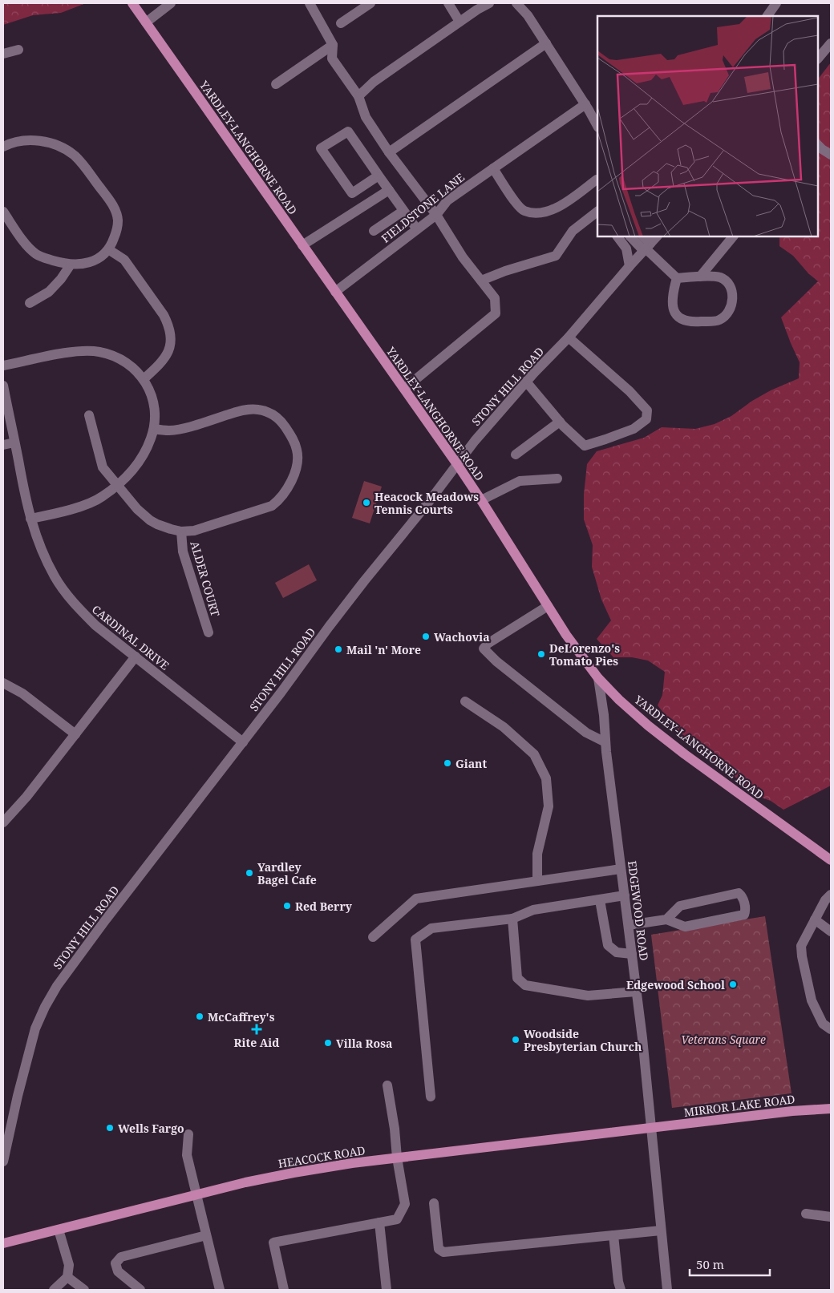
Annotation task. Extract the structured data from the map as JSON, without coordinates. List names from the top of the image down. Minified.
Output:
{"streets":{"main road":["YARDLEY-LANGHORNE ROAD","MIRROR LAKE ROAD","HEACOCK ROAD"],"street":["FIELDSTONE LANE","STONY HILL ROAD","ALDER COURT","CARDINAL DRIVE","EDGEWOOD ROAD"]},"crossings":[["YARDLEY-LANGHORNE ROAD","FIELDSTONE LANE"],["YARDLEY-LANGHORNE ROAD","STONY HILL ROAD"],["YARDLEY-LANGHORNE ROAD","EDGEWOOD ROAD"],["STONY HILL ROAD","CARDINAL DRIVE"],["EDGEWOOD ROAD","MIRROR LAKE ROAD"],["EDGEWOOD ROAD","HEACOCK ROAD"],["MIRROR LAKE ROAD","HEACOCK ROAD"]],"parks":["Veterans Square"],"places":{"other":["Heacock Meadows Tennis Courts","Wachovia","Mail 'n' More","DeLorenzo's Tomato Pies","Giant","Yardley Bagel Cafe","Red Berry","Edgewood School","McCaffrey's","Woodside Presbyterian Church","Villa Rosa","Wells Fargo"],"health":["Rite Aid"]},"scale_bar":"50 m"}
